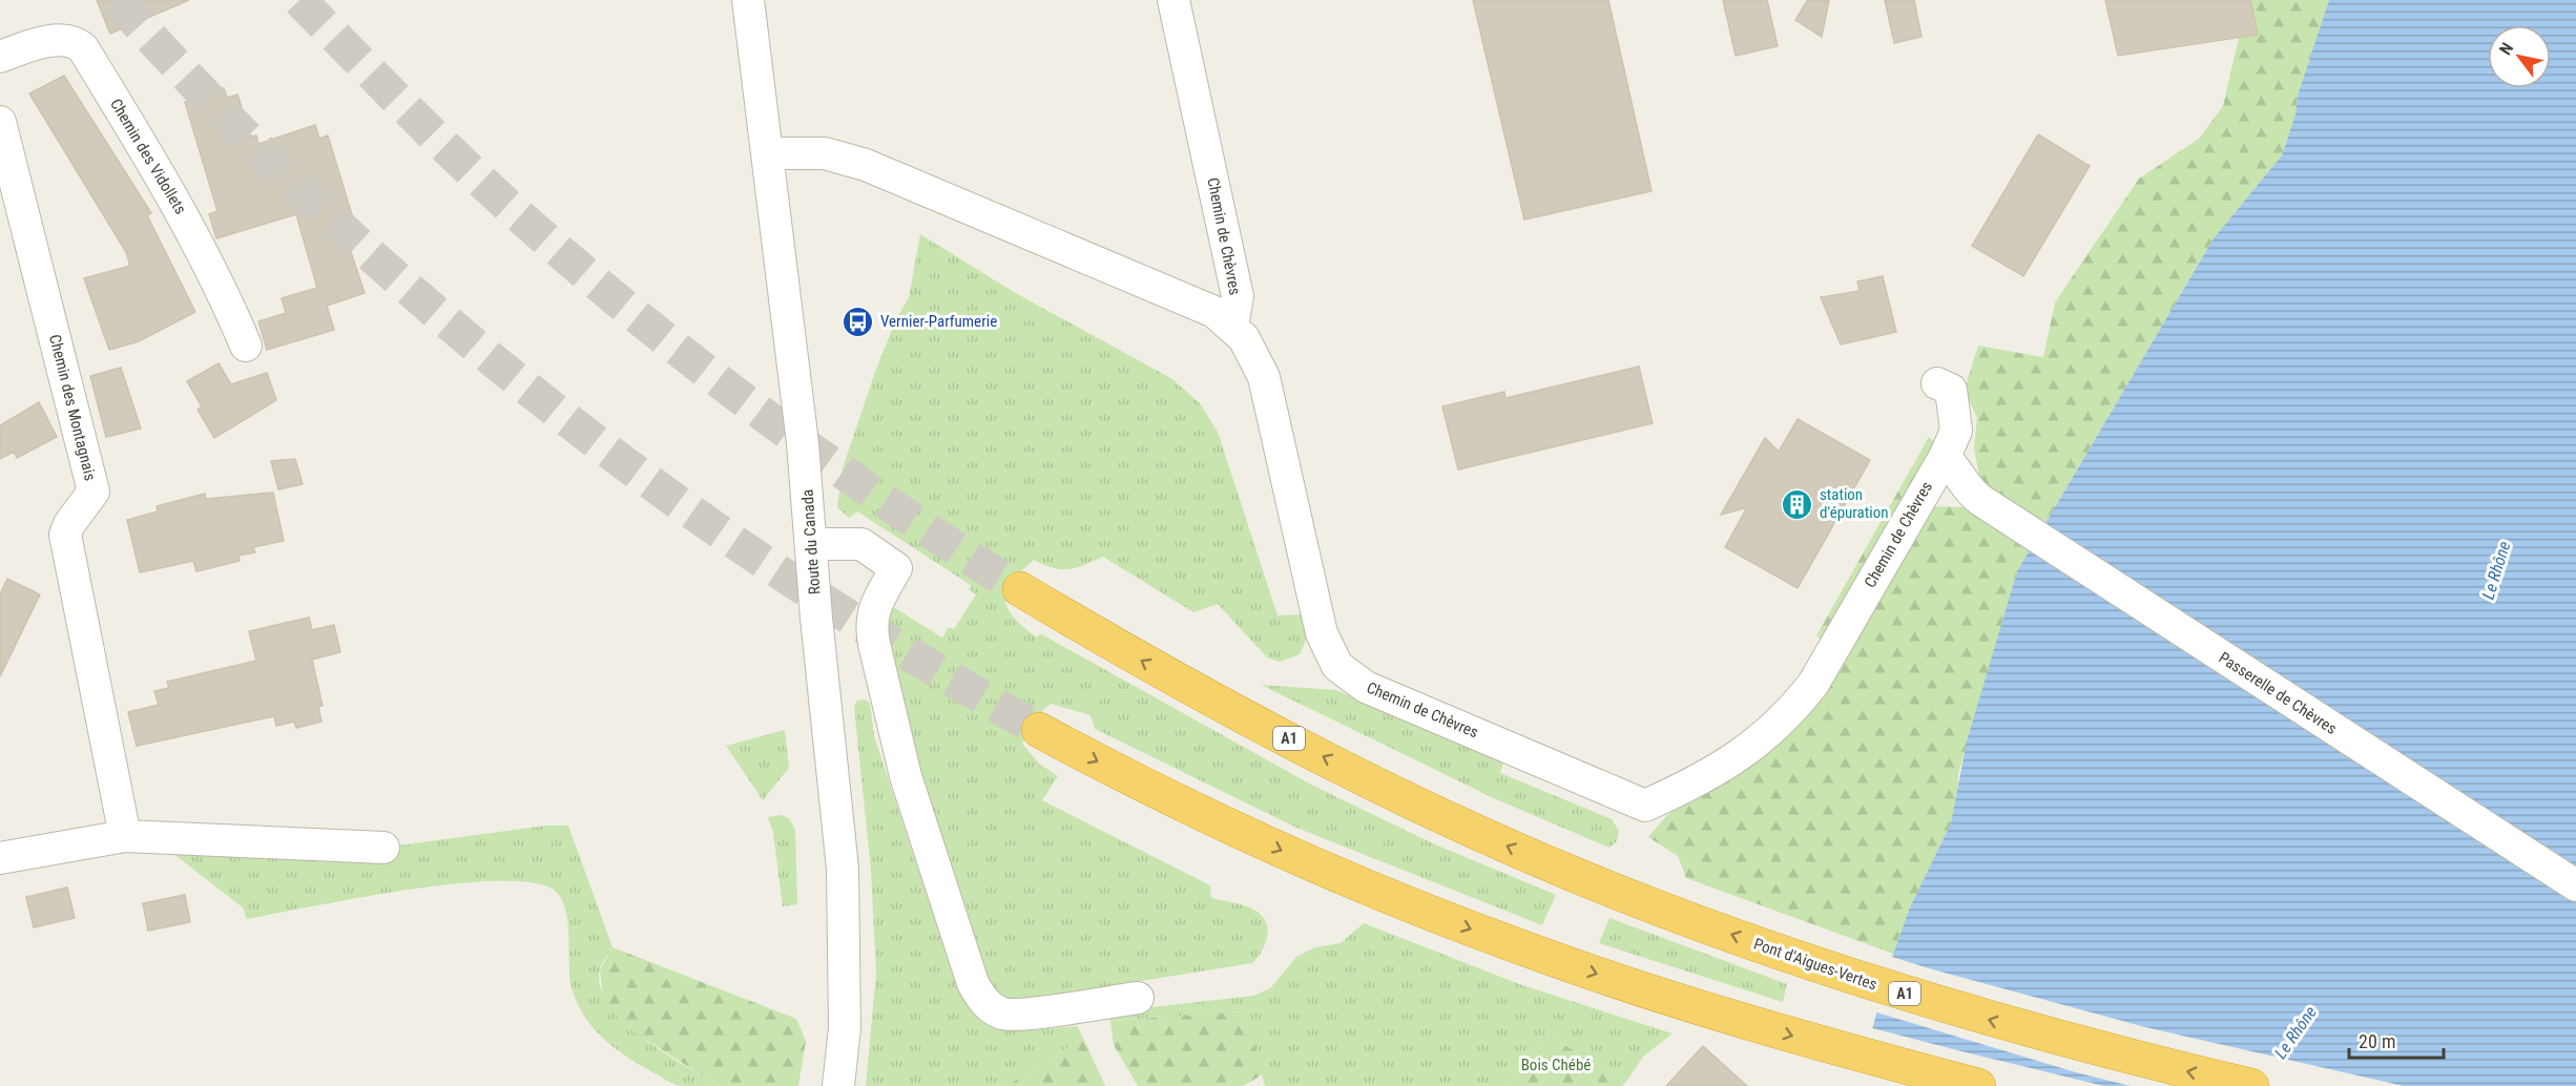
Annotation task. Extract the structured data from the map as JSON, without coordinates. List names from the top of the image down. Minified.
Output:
{"streets":{"highway":["A1","Pont d'Aigues-Vertes"],"street":["Chemin des Vidollets","Chemin de Chèvres","Chemin des Montagnais","Route du Canada","Passerelle de Chèvres"]},"crossings":[["Chemin de Chèvres","Passerelle de Chèvres"]],"water":["Le Rhône"],"parks":["Bois Chébé"],"places":{"bus stop":["Vernier-Parfumerie"],"building":["station d'épuration"]},"scale_bar":"20 m","north":"top left"}
